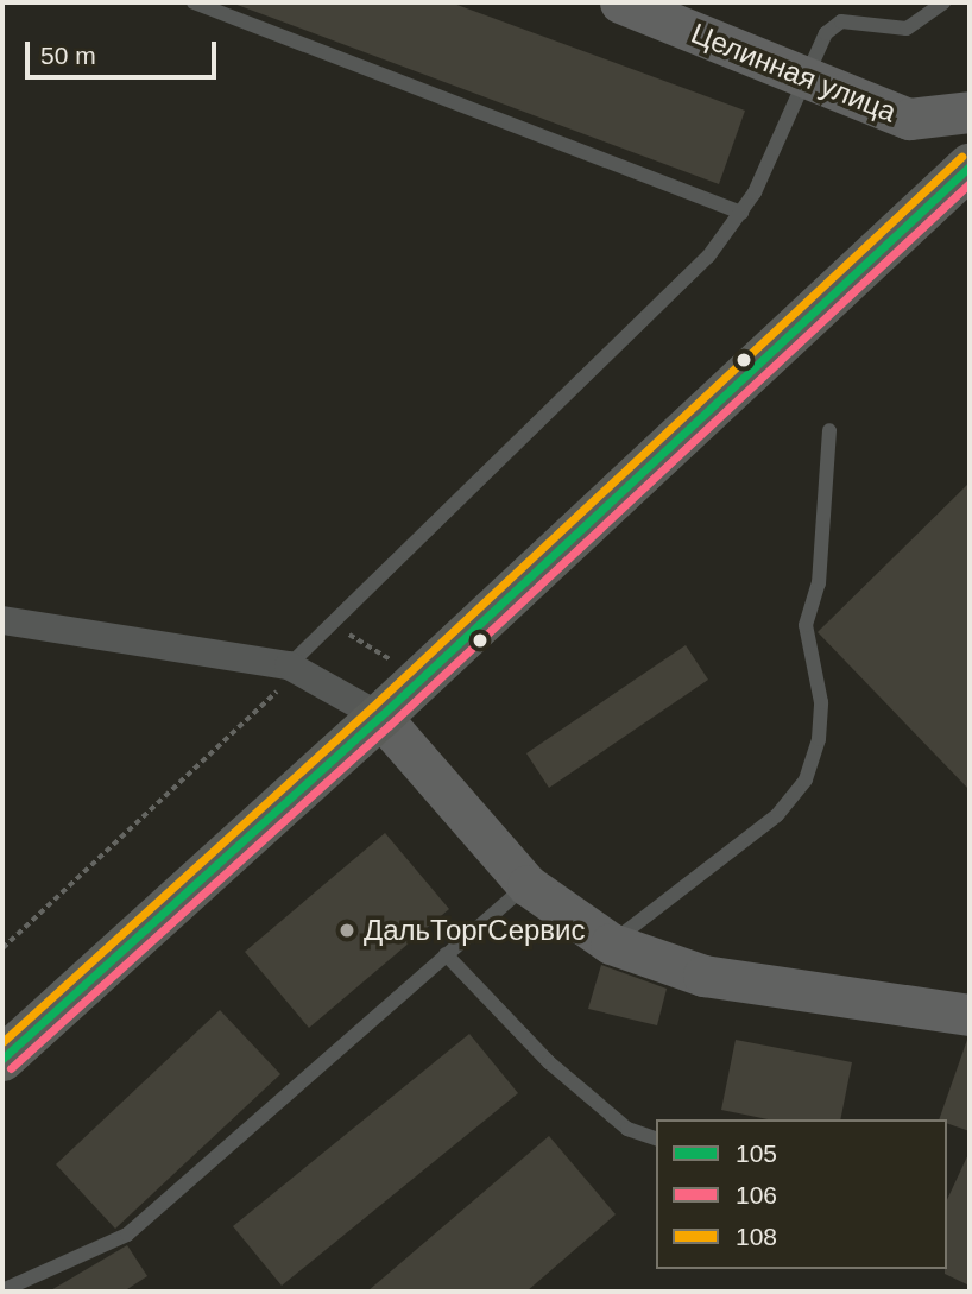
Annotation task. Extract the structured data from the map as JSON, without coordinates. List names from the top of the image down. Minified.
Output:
{"streets":{"street":["Целинная улица"]},"places":["ДальТоргСервис"],"lines":["transit line 108","transit line 105","transit line 106"],"legend":["105","106","108"],"scale_bar":"50 m"}
